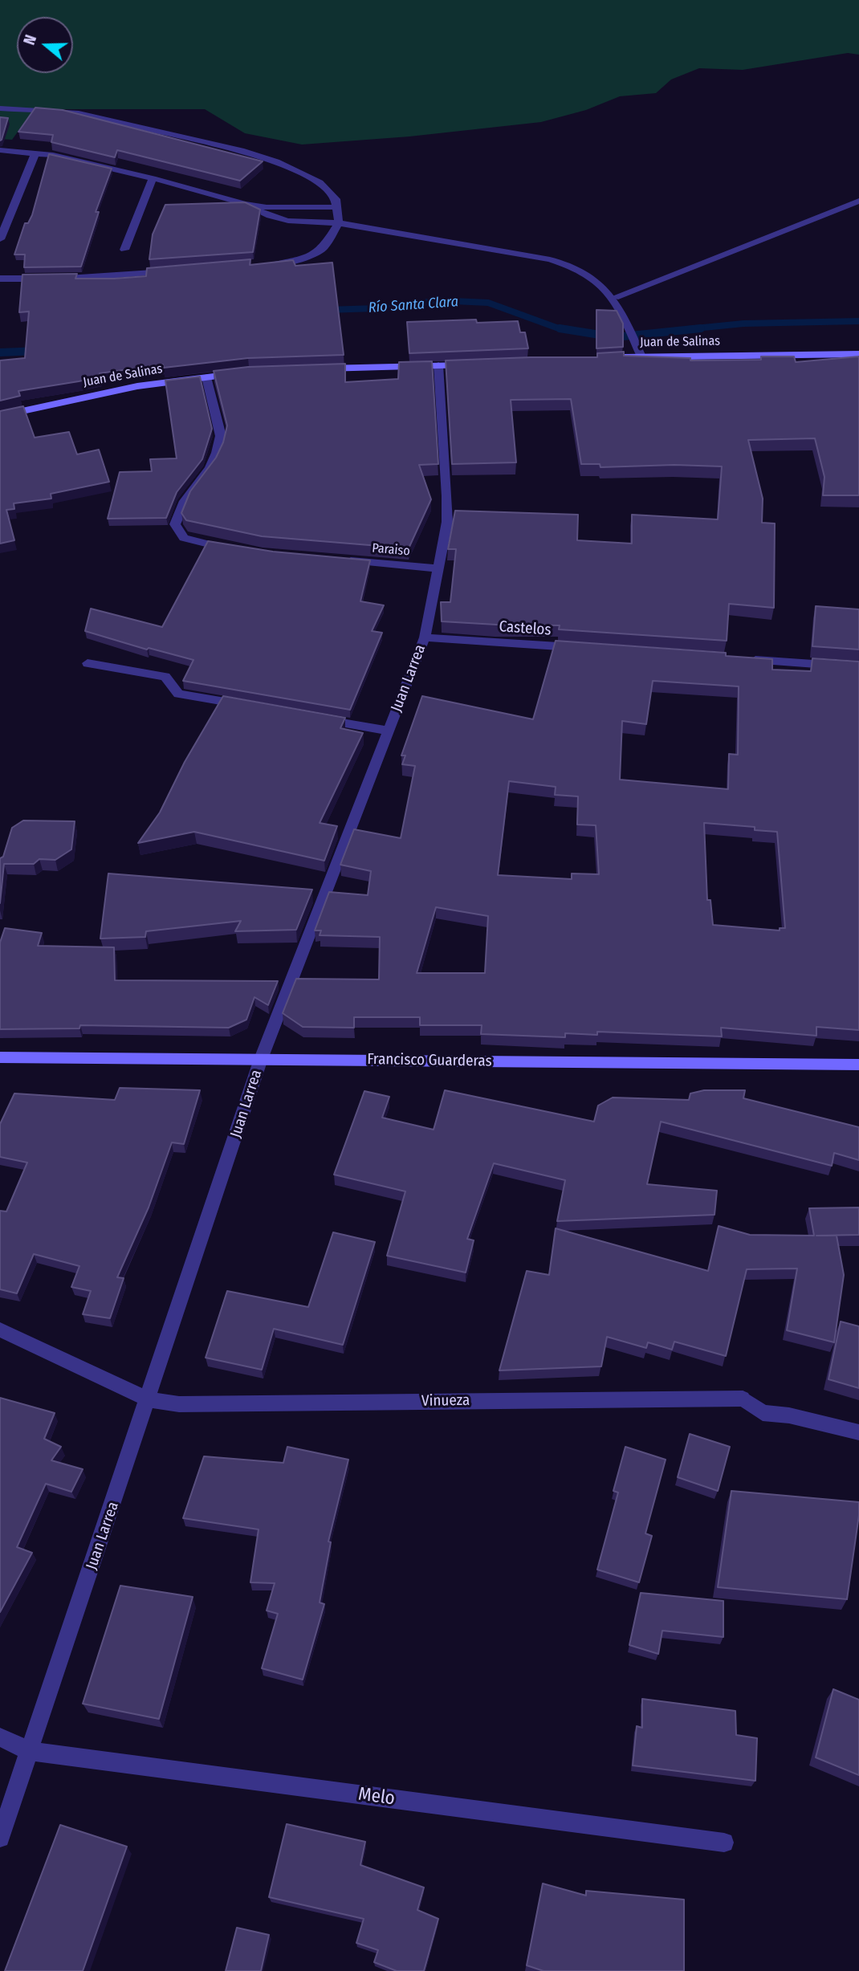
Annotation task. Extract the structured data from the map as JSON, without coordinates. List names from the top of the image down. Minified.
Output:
{"streets":{"street":["Juan de Salinas","Paraiso","Castelos","Juan Larrea","Francisco Guarderas","Vinueza","Melo"]},"crossings":[["Paraiso","Juan Larrea"],["Castelos","Juan Larrea"],["Juan Larrea","Francisco Guarderas"],["Juan Larrea","Vinueza"],["Juan Larrea","Melo"]],"water":["Río Santa Clara"],"north":"left"}
